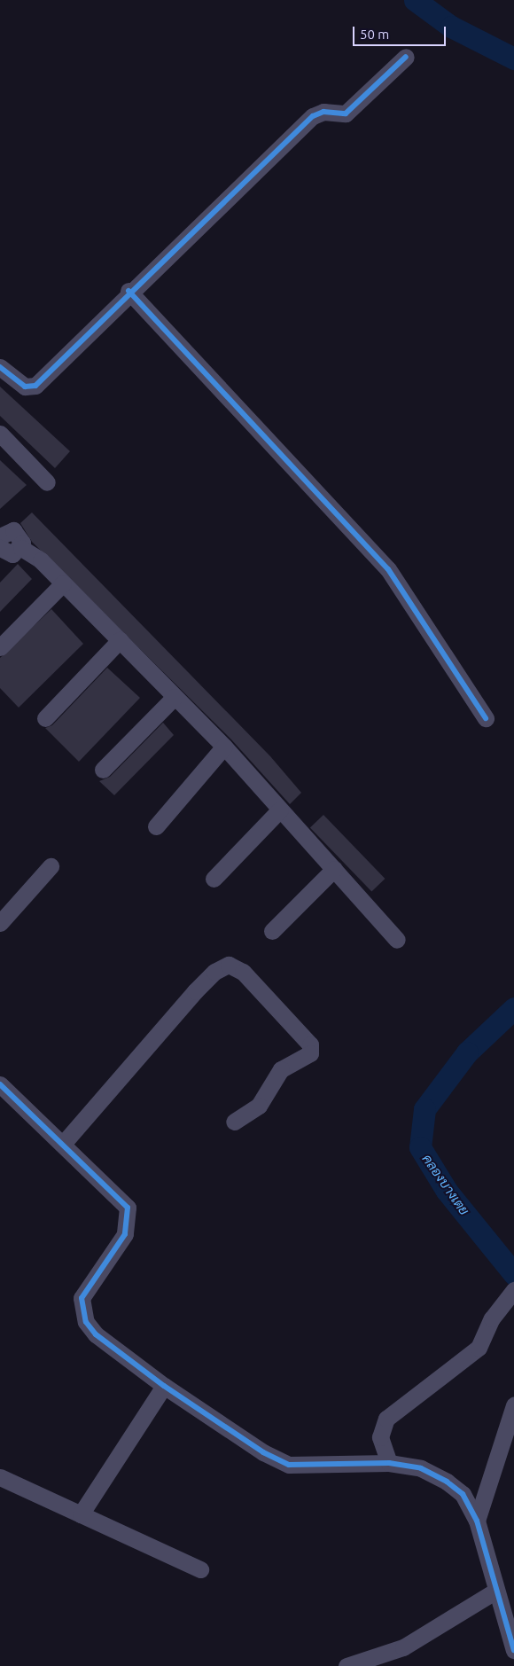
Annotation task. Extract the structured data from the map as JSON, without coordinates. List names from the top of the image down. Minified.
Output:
{"water":["คลองบางเตย"],"scale_bar":"50 m"}
